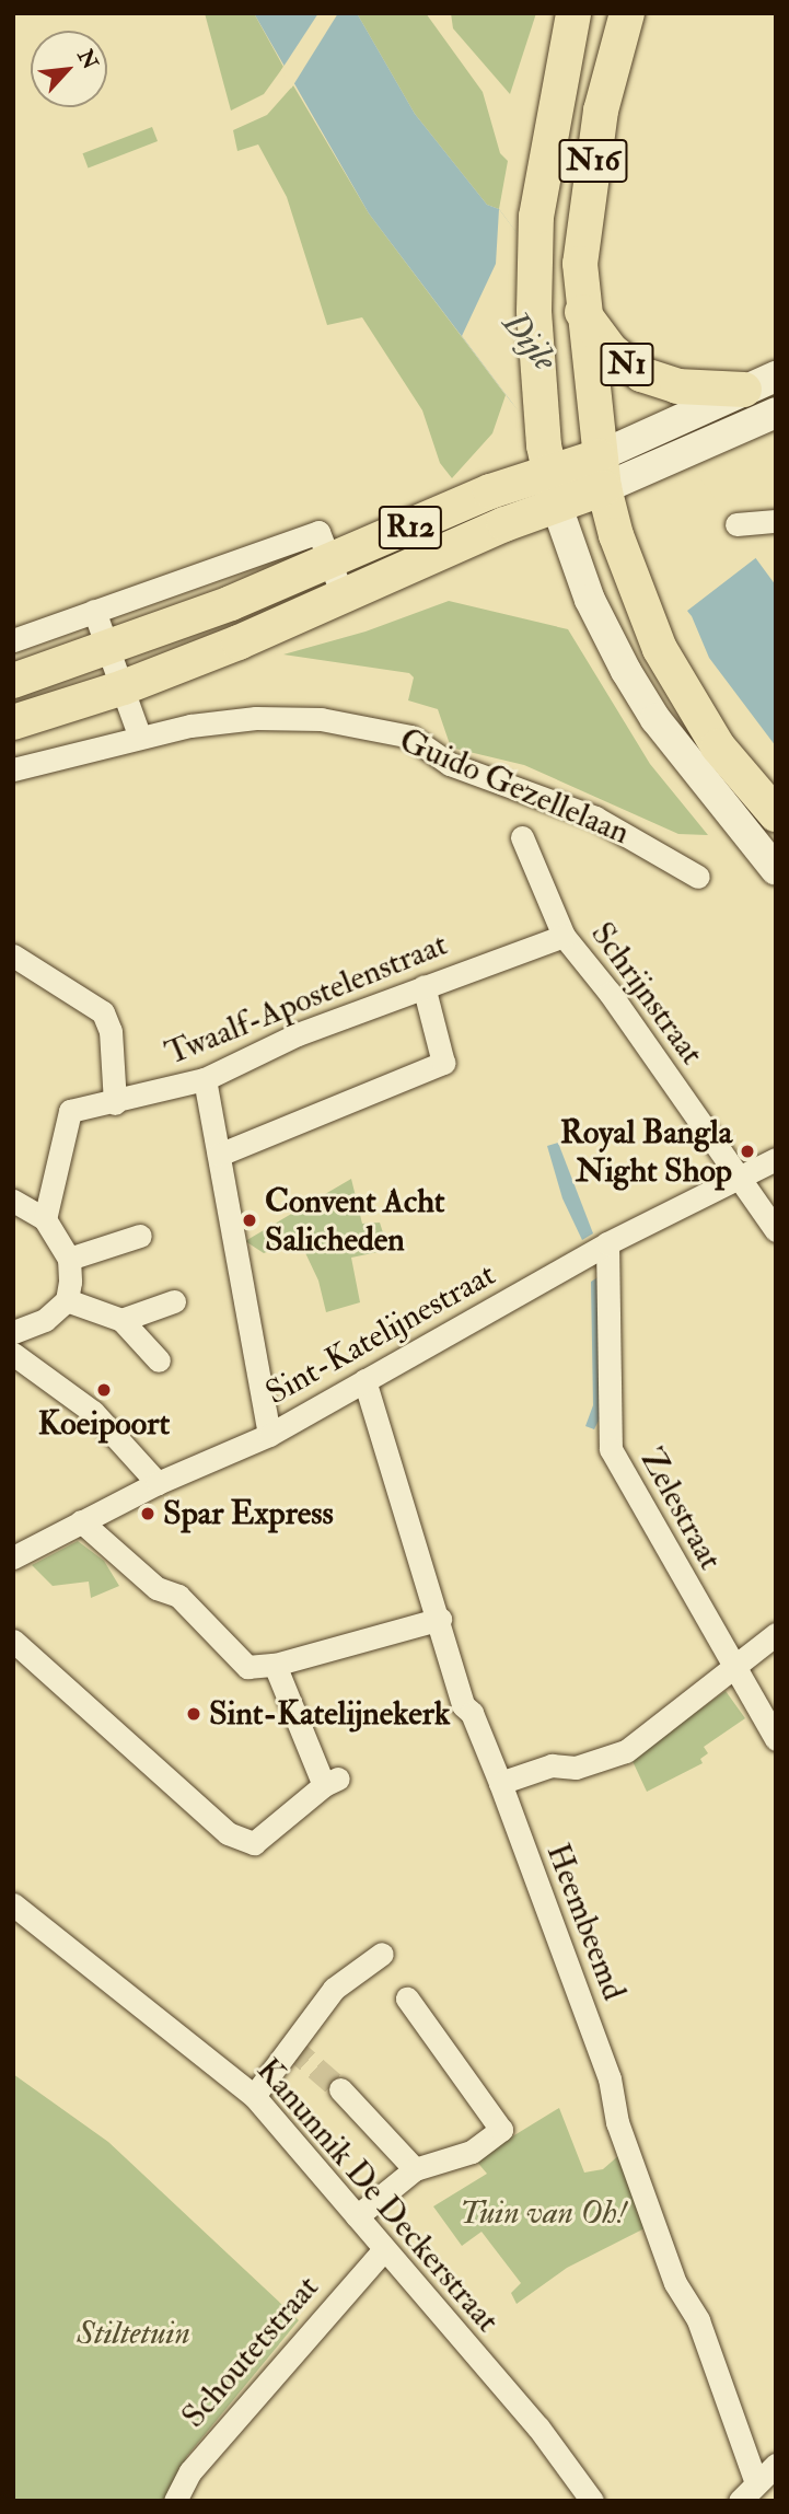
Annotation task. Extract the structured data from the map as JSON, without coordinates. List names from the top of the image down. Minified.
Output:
{"streets":{"main road":["N16","N1","R12"],"street":["Guido Gezellelaan","Schrijnstraat","Twaalf-Apostelenstraat","Sint-Katelijnestraat","Zelestraat","Heembeemd","Kanunnik De Deckerstraat","Schoutetstraat"]},"crossings":[["N16","N1"],["N16","R12"],["N1","R12"],["Schrijnstraat","Twaalf-Apostelenstraat"],["Schrijnstraat","Sint-Katelijnestraat"],["Sint-Katelijnestraat","Zelestraat"],["Sint-Katelijnestraat","Heembeemd"],["Kanunnik De Deckerstraat","Schoutetstraat"]],"water":["Dijle"],"parks":["Tuin van Oh!","Stiltetuin"],"places":["Royal Bangla Night Shop","Convent Acht Salicheden","Koeipoort","Spar Express","Sint-Katelijnekerk"],"north":"top right"}
